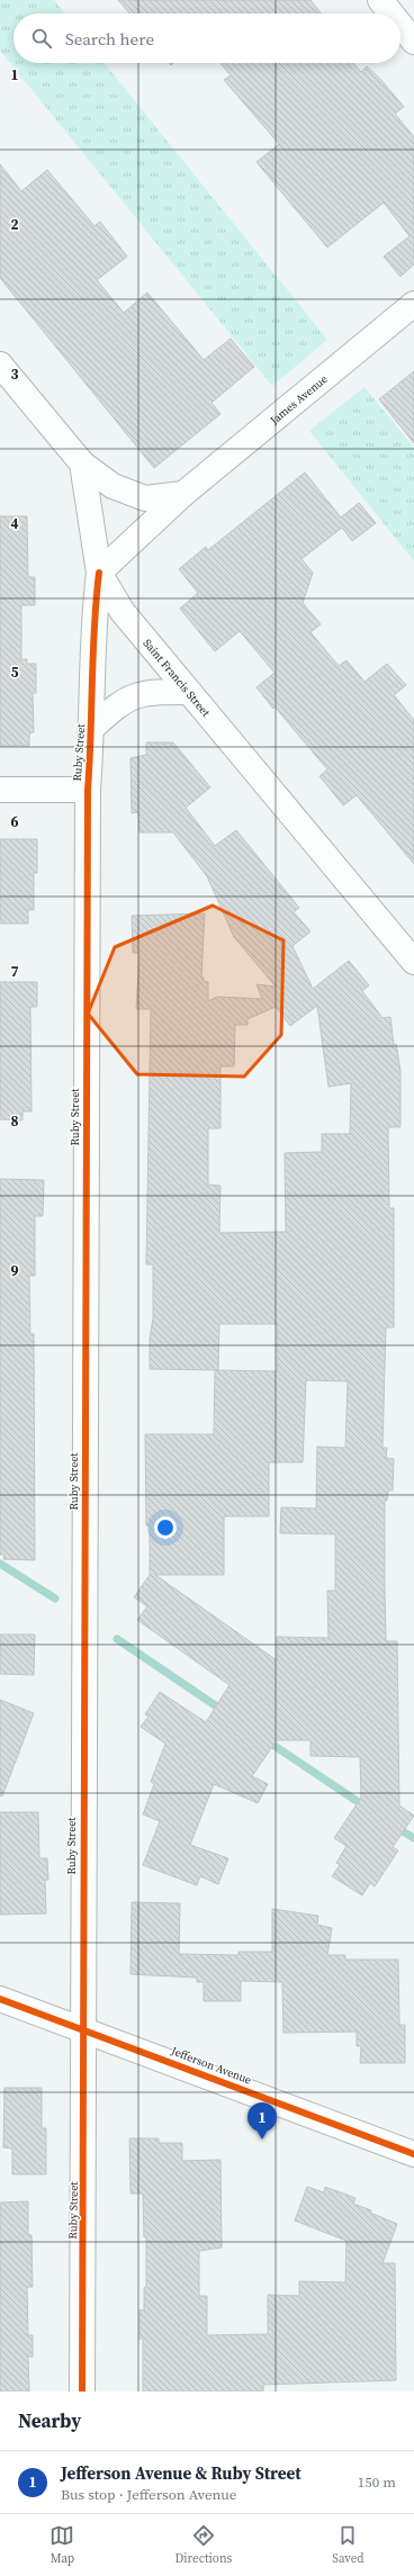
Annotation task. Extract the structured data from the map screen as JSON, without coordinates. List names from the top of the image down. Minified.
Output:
{"streets":{"street":["James Avenue","Saint Francis Street","Ruby Street","Jefferson Avenue"]},"crossings":[["James Avenue","Saint Francis Street"],["James Avenue","Ruby Street"],["Saint Francis Street","Ruby Street"],["Ruby Street","Jefferson Avenue"]],"page":{"search":"Search here","pins":"1","heading":"Nearby","list":[{"mark":"1","name":"Jefferson Avenue & Ruby Street","note":"Bus stop · Jefferson Avenue","value":"150 m"}],"nav":["Map","Directions","Saved"]},"grid":{"rows":["1","2","3","4","5","6","7","8","9"]}}
